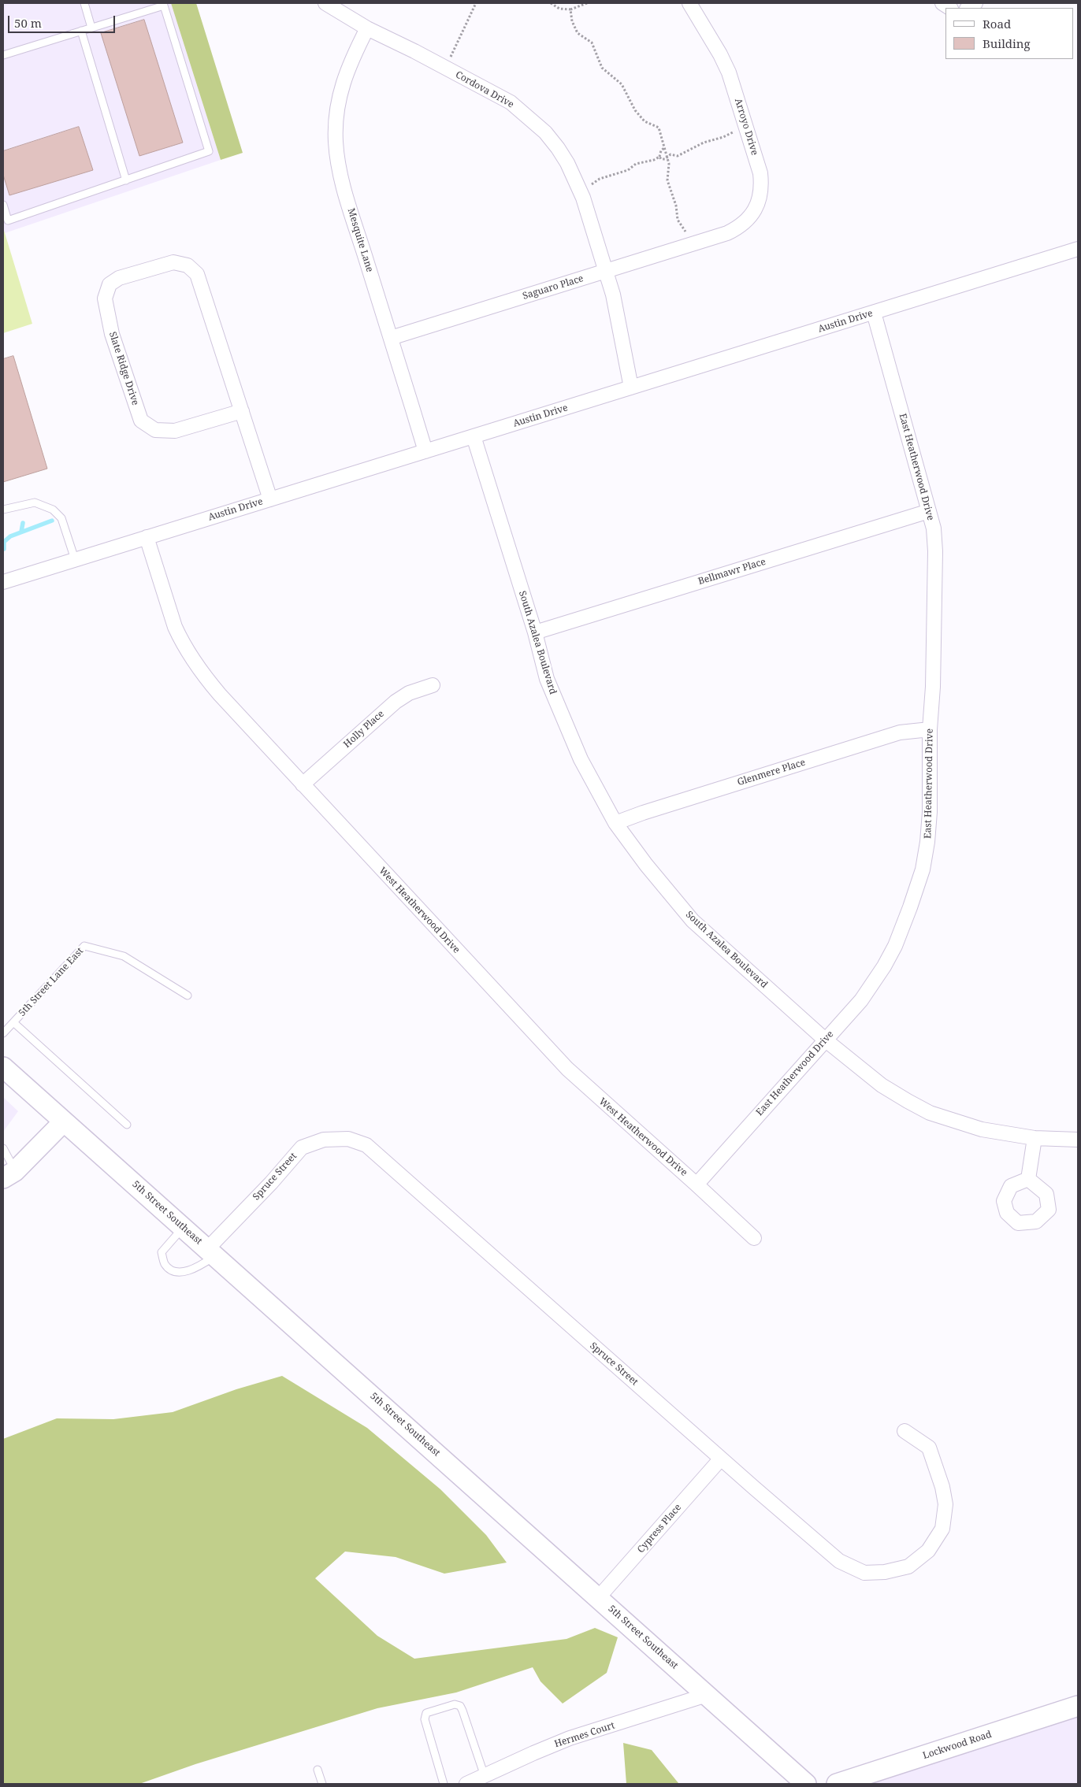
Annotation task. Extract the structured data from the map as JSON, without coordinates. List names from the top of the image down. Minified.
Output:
{"streets":{"main road":["5th Street Southeast","Lockwood Road"],"street":["Cordova Drive","Arroyo Drive","Mesquite Lane","Saguaro Place","Austin Drive","Slate Ridge Drive","East Heatherwood Drive","Bellmawr Place","South Azalea Boulevard","Holly Place","Glenmere Place","West Heatherwood Drive","Spruce Street","Cypress Place","Hermes Court"],"lane":["5th Street Lane East"]},"crossings":[["Cordova Drive","Mesquite Lane"],["Cordova Drive","Saguaro Place"],["Cordova Drive","Austin Drive"],["Arroyo Drive","Saguaro Place"],["Mesquite Lane","Saguaro Place"],["Mesquite Lane","Austin Drive"],["Austin Drive","Slate Ridge Drive"],["Austin Drive","East Heatherwood Drive"],["Austin Drive","South Azalea Boulevard"],["Austin Drive","West Heatherwood Drive"],["East Heatherwood Drive","Bellmawr Place"],["East Heatherwood Drive","South Azalea Boulevard"],["East Heatherwood Drive","Glenmere Place"],["East Heatherwood Drive","West Heatherwood Drive"],["Bellmawr Place","South Azalea Boulevard"],["South Azalea Boulevard","Glenmere Place"],["Holly Place","West Heatherwood Drive"],["Spruce Street","5th Street Southeast"],["Spruce Street","Cypress Place"],["5th Street Southeast","Cypress Place"],["5th Street Southeast","Hermes Court"]],"legend":["Road","Building"],"scale_bar":"50 m"}
